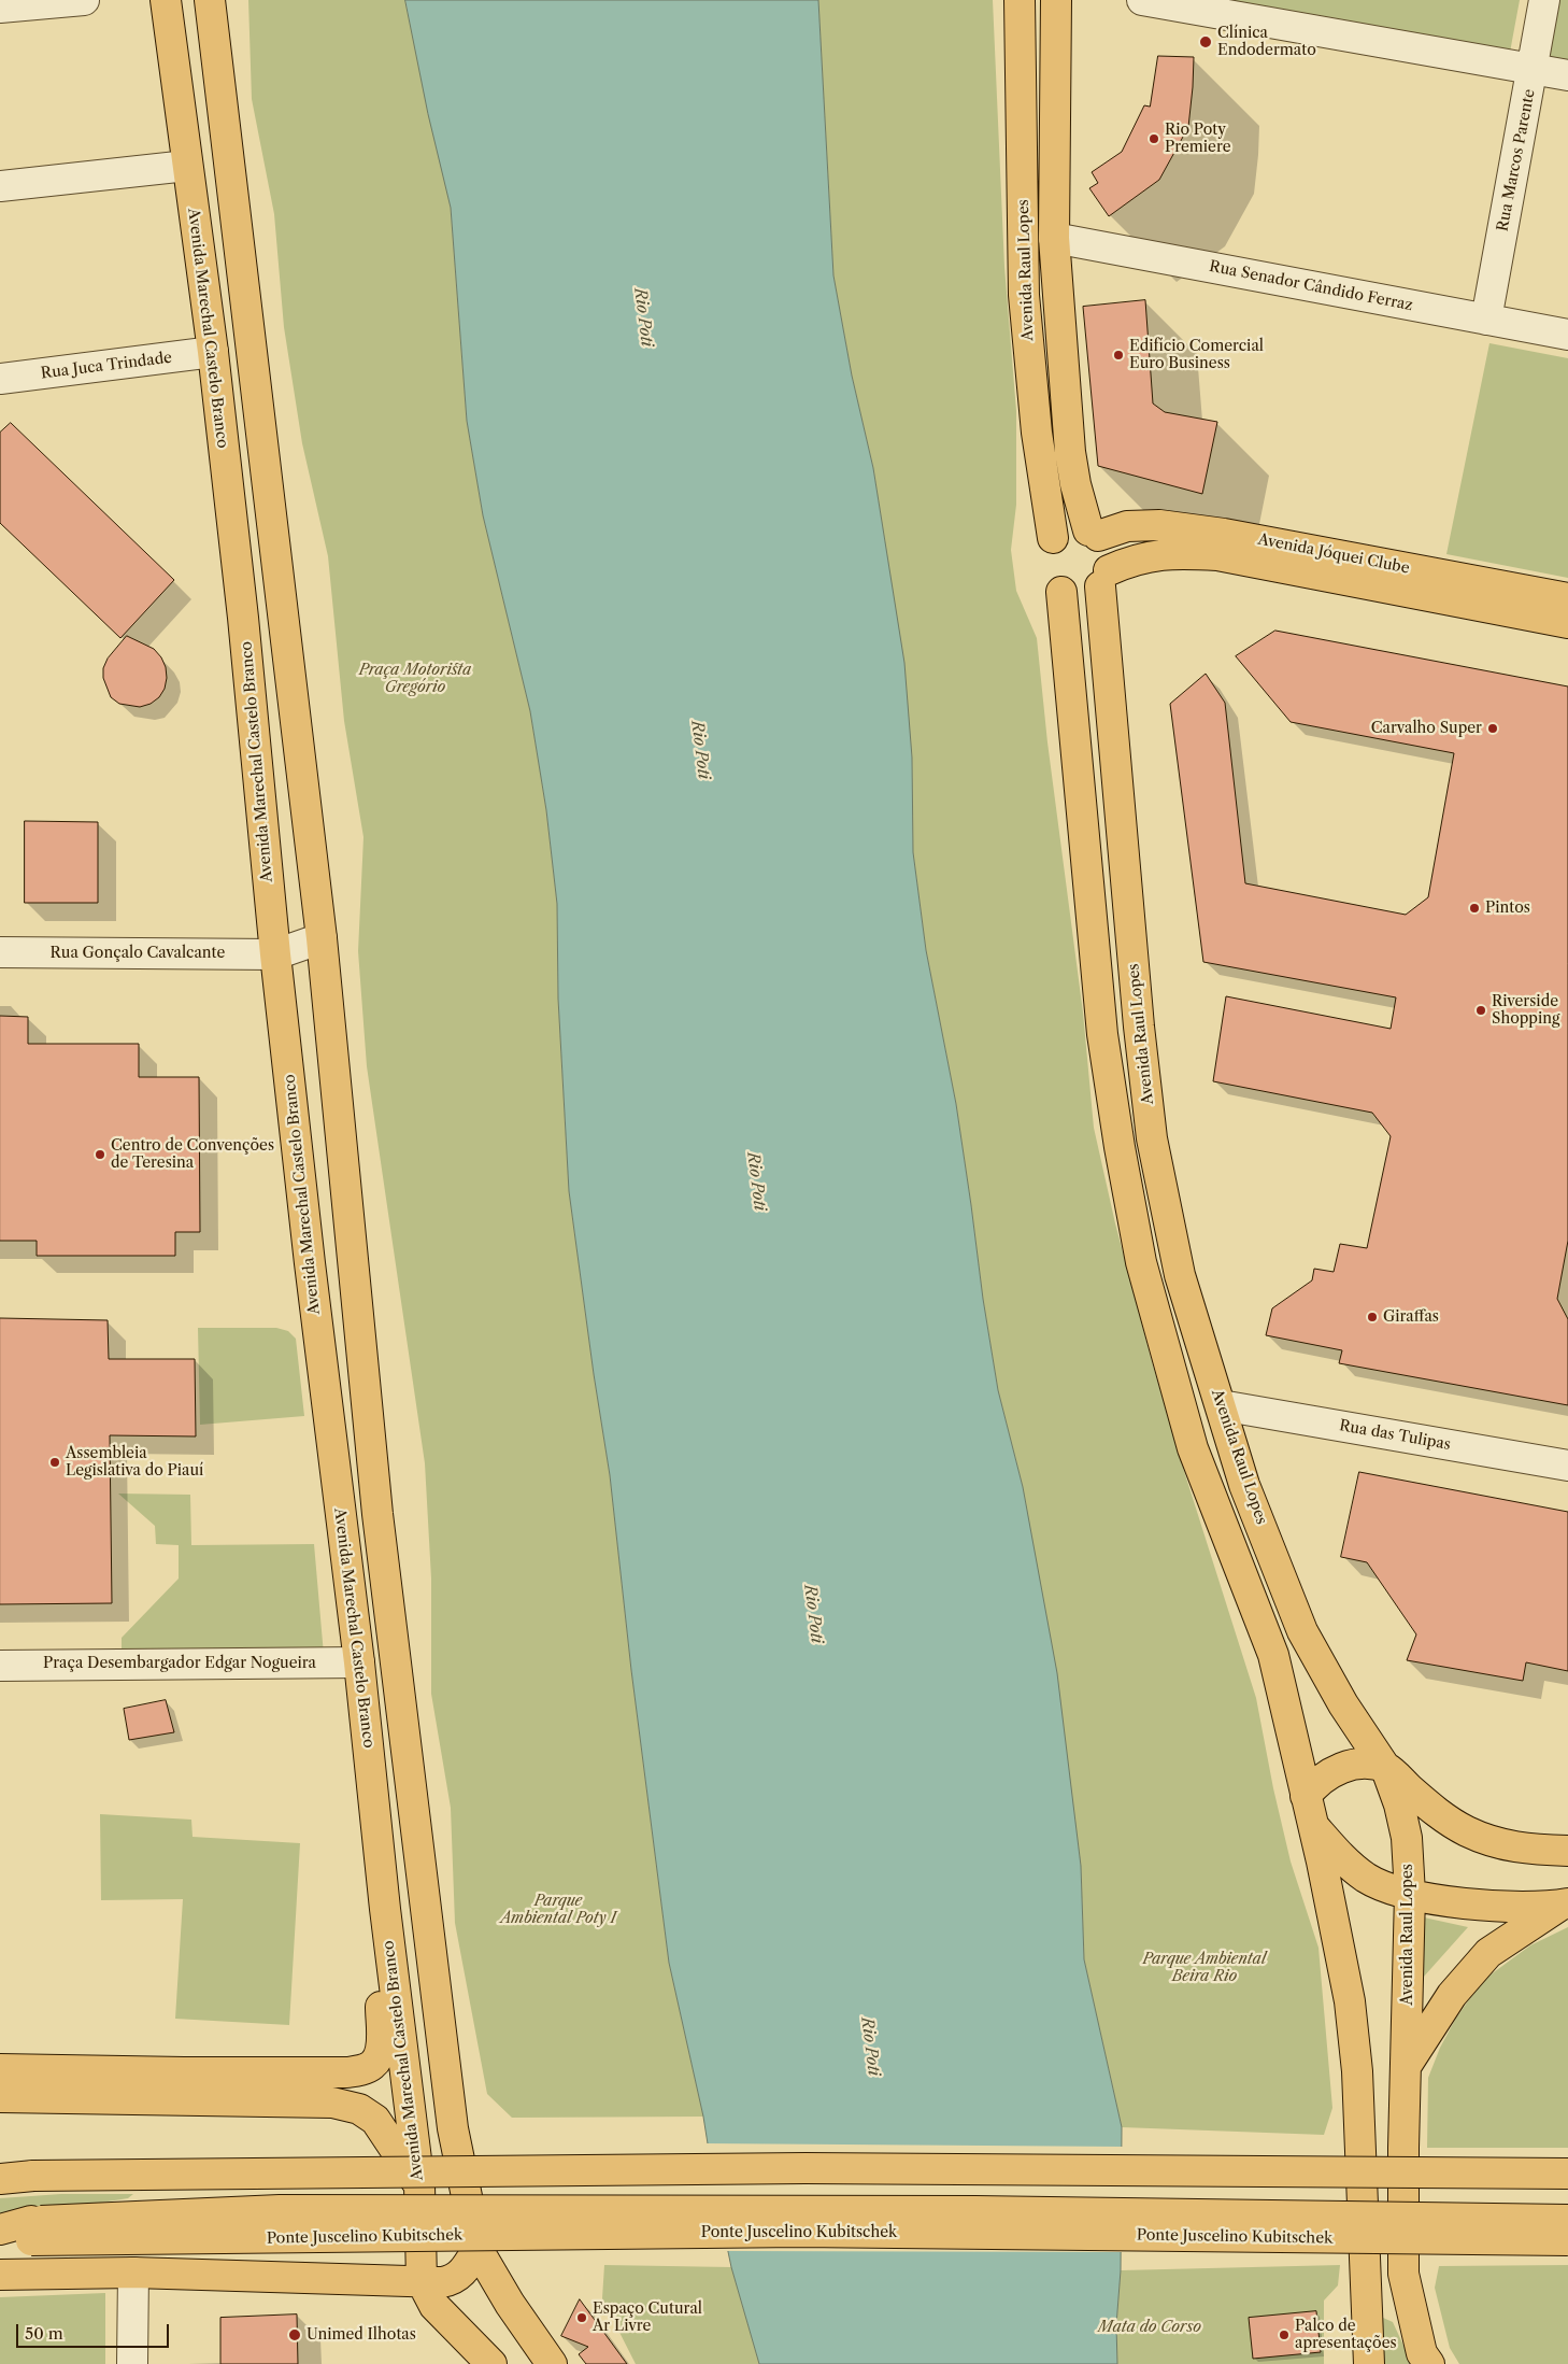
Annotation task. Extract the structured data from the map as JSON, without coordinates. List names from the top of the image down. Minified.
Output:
{"streets":{"main road":["Avenida Raul Lopes","Avenida Marechal Castelo Branco","Avenida Jóquei Clube","Ponte Juscelino Kubitschek"],"street":["Rua Marcos Parente","Rua Senador Cândido Ferraz","Rua Juca Trindade","Rua Gonçalo Cavalcante","Rua das Tulipas","Praça Desembargador Edgar Nogueira"]},"crossings":[["Rua Marcos Parente","Rua Senador Cândido Ferraz"],["Avenida Raul Lopes","Rua Senador Cândido Ferraz"],["Avenida Raul Lopes","Avenida Jóquei Clube"],["Avenida Raul Lopes","Rua das Tulipas"],["Avenida Marechal Castelo Branco","Rua Juca Trindade"],["Avenida Marechal Castelo Branco","Rua Gonçalo Cavalcante"],["Avenida Marechal Castelo Branco","Praça Desembargador Edgar Nogueira"]],"water":["Rio Poti"],"parks":["Praça Motorista Gregório","Parque Ambiental Poty I","Parque Ambiental Beira Rio","Mata do Corso"],"places":["Clínica Endodermato","Rio Poty Premiere","Edifício Comercial Euro Business","Carvalho Super","Pintos","Riverside Shopping","Centro de Convenções de Teresina","Giraffas","Assembleia Legislativa do Piauí","Espaço Cutural Ar Livre","Unimed Ilhotas","Palco de apresentações"],"scale_bar":"50 m"}
